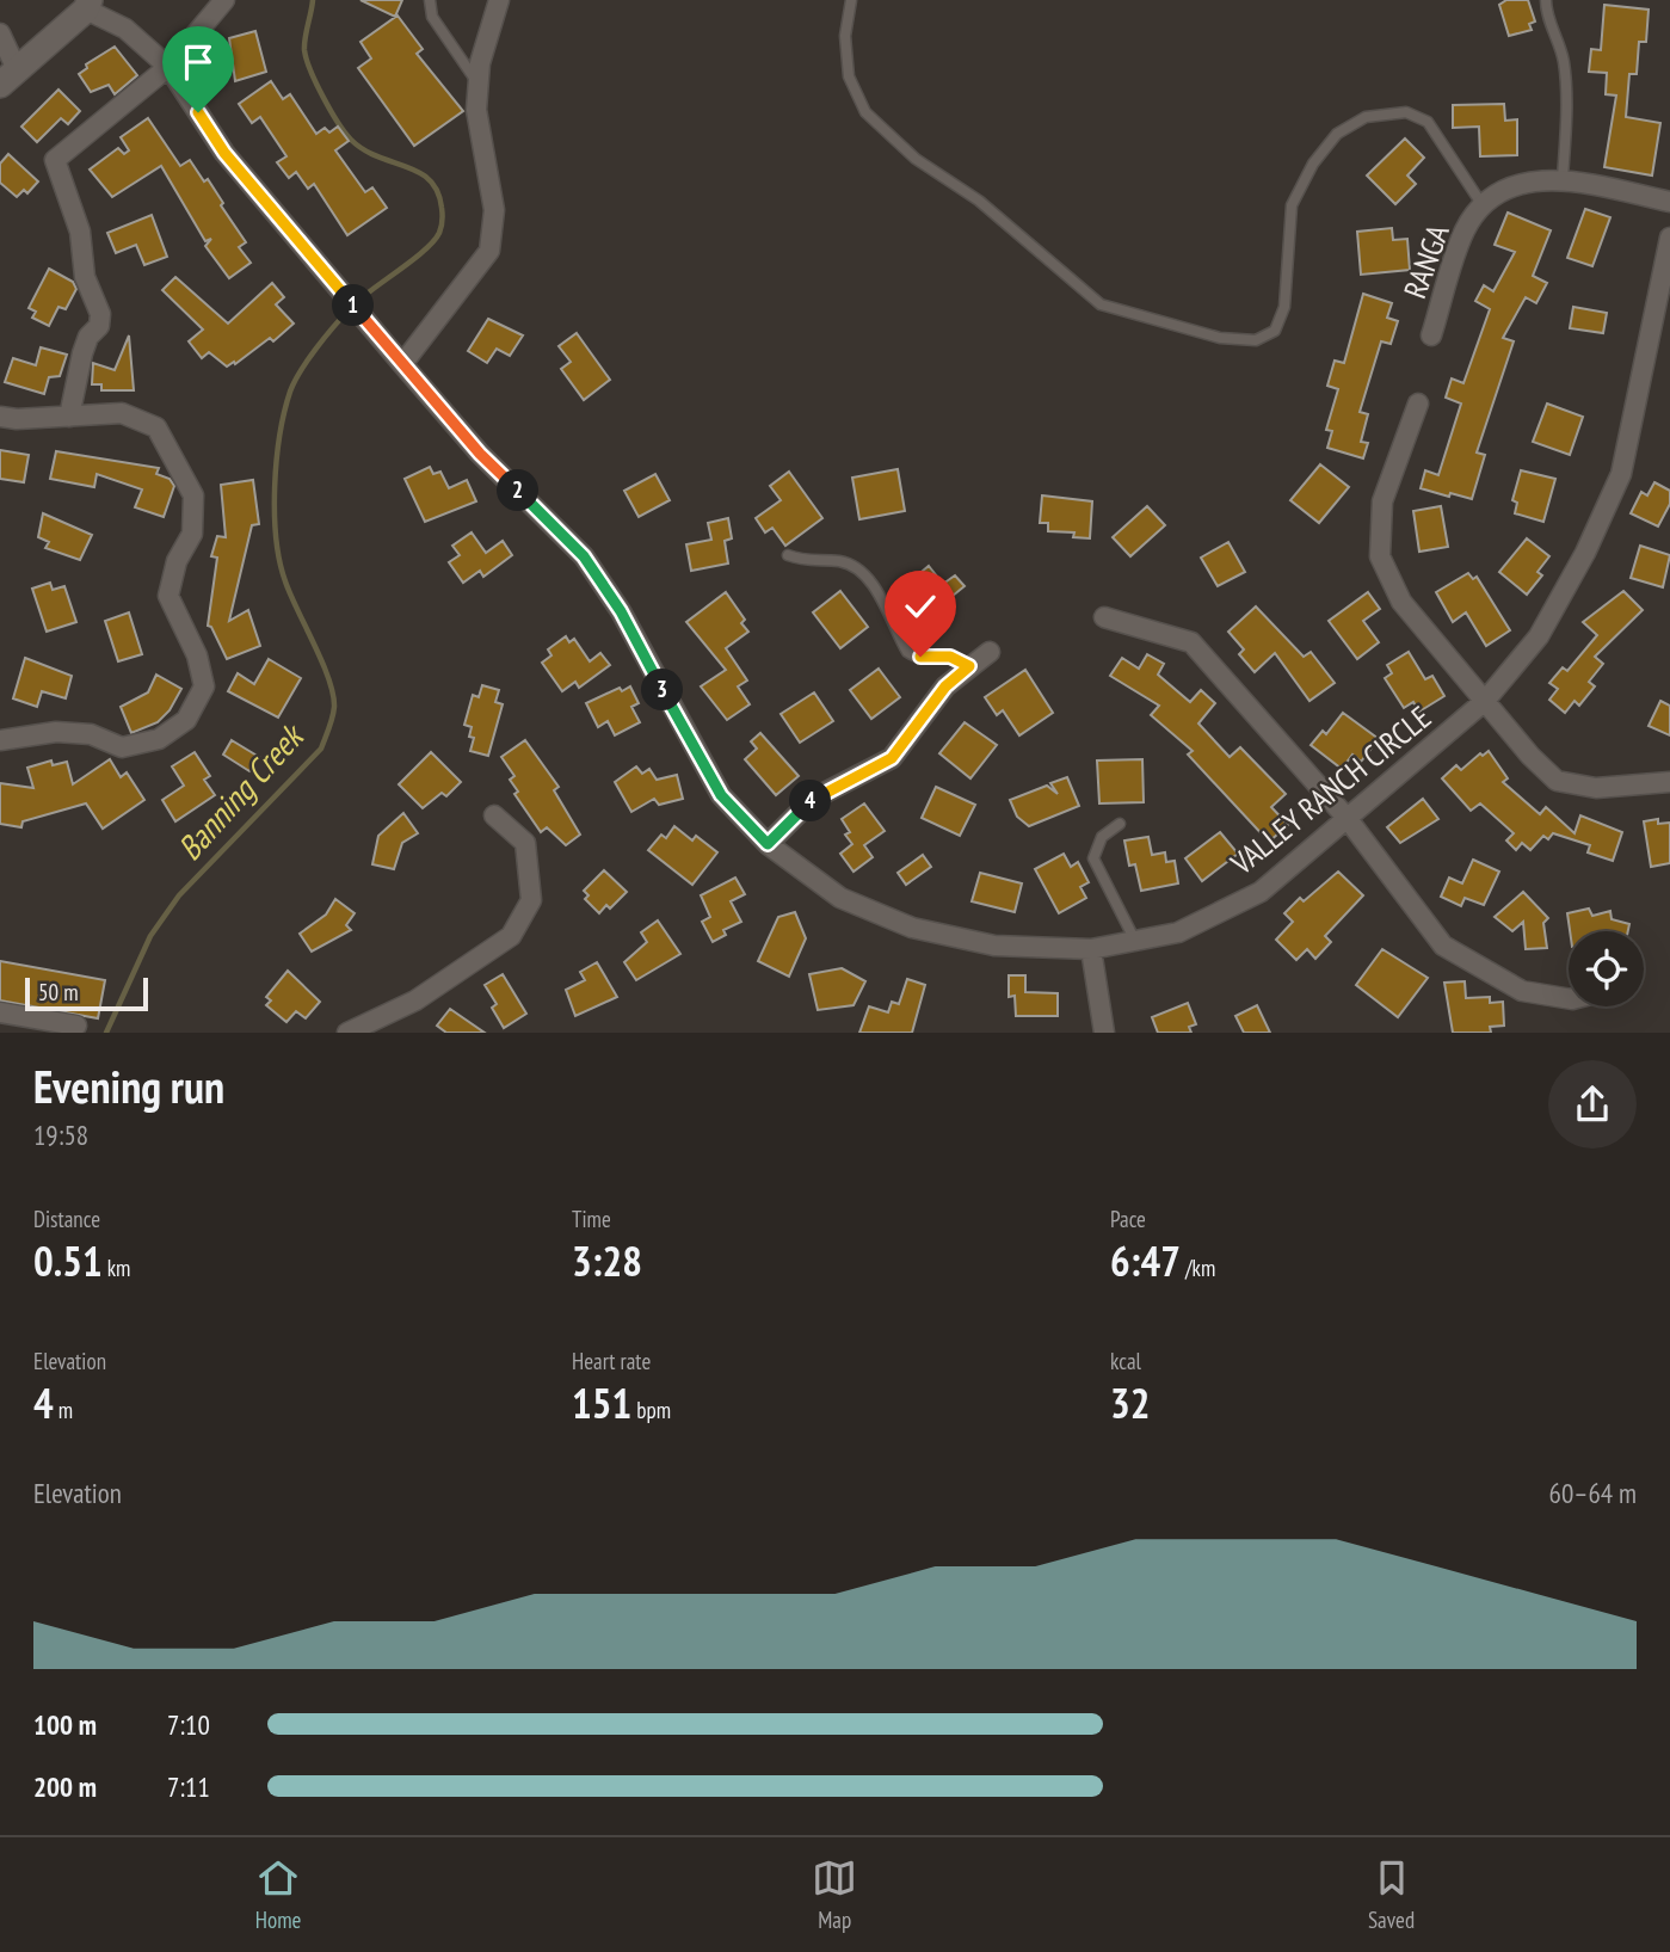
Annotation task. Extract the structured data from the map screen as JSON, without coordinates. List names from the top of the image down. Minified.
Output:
{"streets":{"street":["RANGA","VALLEY RANCH CIRCLE"]},"water":["Banning Creek"],"scale_bar":"50 m","page":{"pins":["1","2","3","4"],"scale":"50 m","heading":["Evening run","19:58"],"stats":[["Distance","0.51 km"],["Time","3:28"],["Pace","6:47 /km"],["Elevation","4 m"],["Heart rate","151 bpm"],["kcal","32"]],"chart":["Elevation","60–64 m"],"list":[{"name":"100 m","note":"7:10"},{"name":"200 m","note":"7:11"}],"tabs":["Home","Map","Saved"]}}
